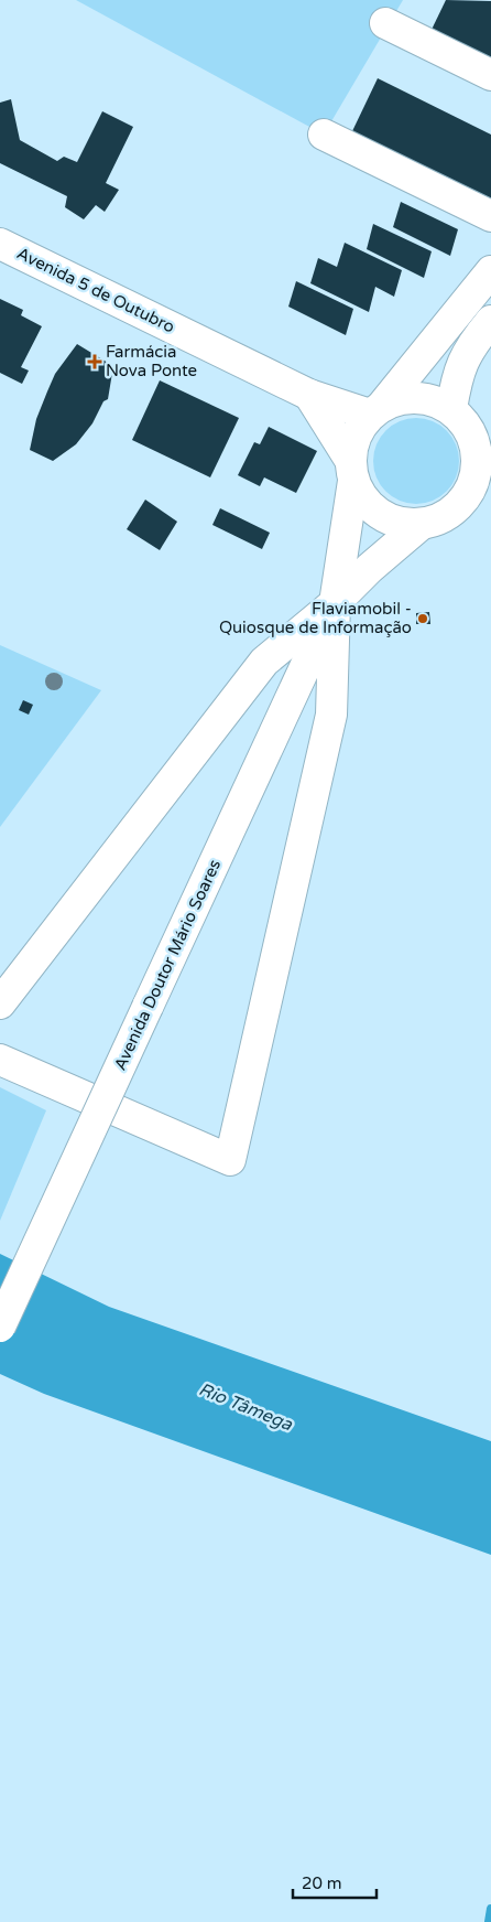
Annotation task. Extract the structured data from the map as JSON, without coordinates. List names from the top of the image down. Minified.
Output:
{"streets":{"main road":["Avenida 5 de Outubro","Avenida Doutor Mário Soares"]},"crossings":[["Avenida 5 de Outubro","Avenida Doutor Mário Soares"]],"water":["Rio Tâmega"],"places":{"health":["Farmácia Nova Ponte"],"other":["Flaviamobil - Quiosque de Informação"]},"scale_bar":"20 m"}
